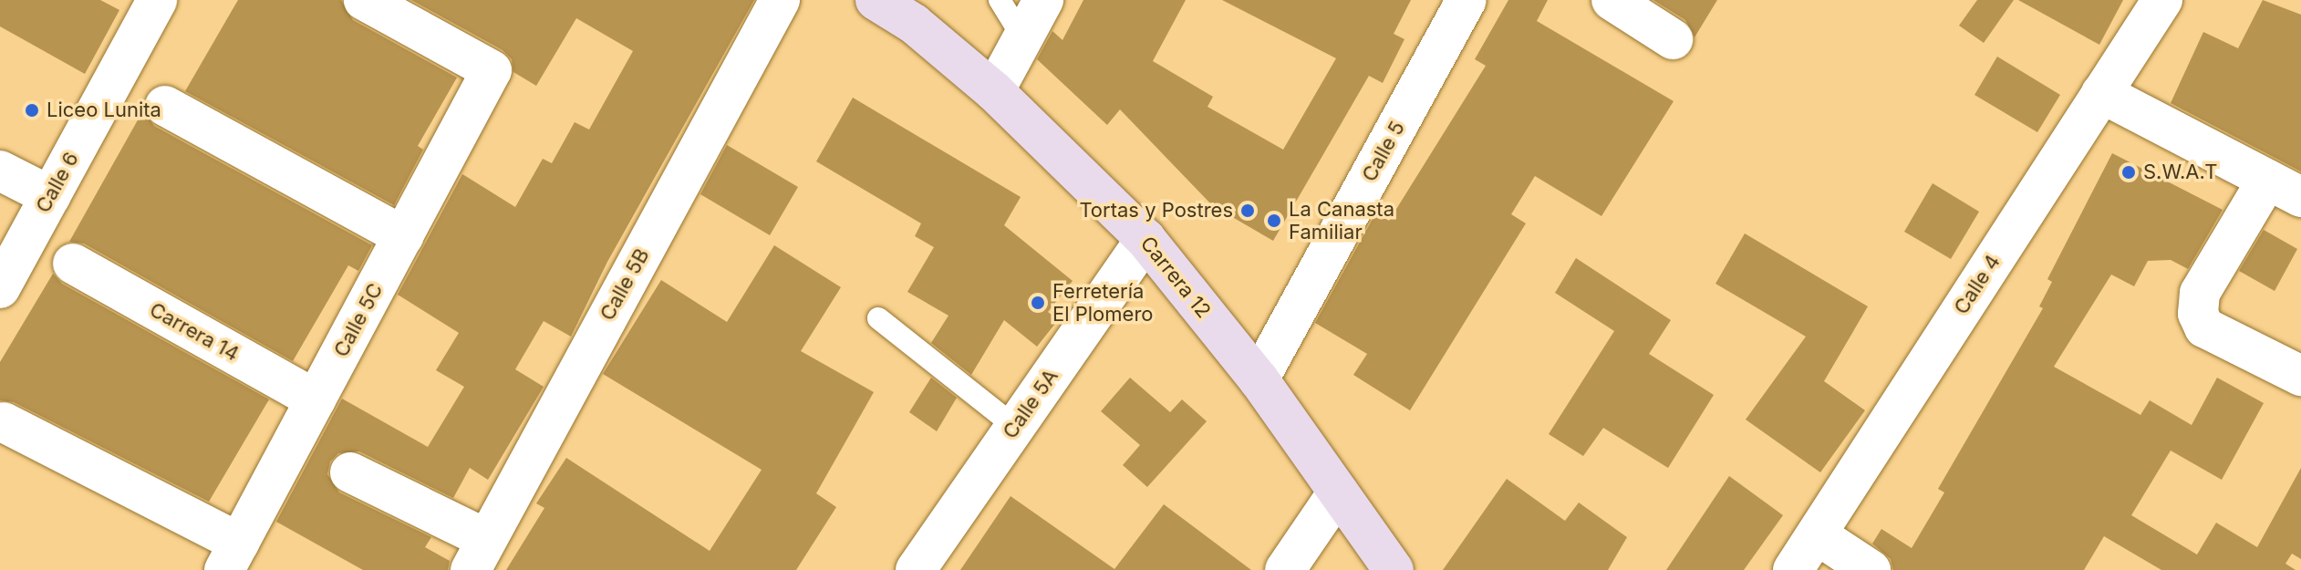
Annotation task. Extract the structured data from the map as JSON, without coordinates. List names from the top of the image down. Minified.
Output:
{"streets":{"main road":["Carrera 12"],"street":["Calle 5","Calle 6","Calle 5B","Calle 4","Calle 5C","Carrera 14","Calle 5A"]},"crossings":[["Calle 5","Carrera 12"],["Carrera 12","Calle 5A"],["Calle 5C","Carrera 14"]],"places":["Liceo Lunita","S.W.A.T","Tortas y Postres","La Canasta Familiar","Ferretería El Plomero"]}
